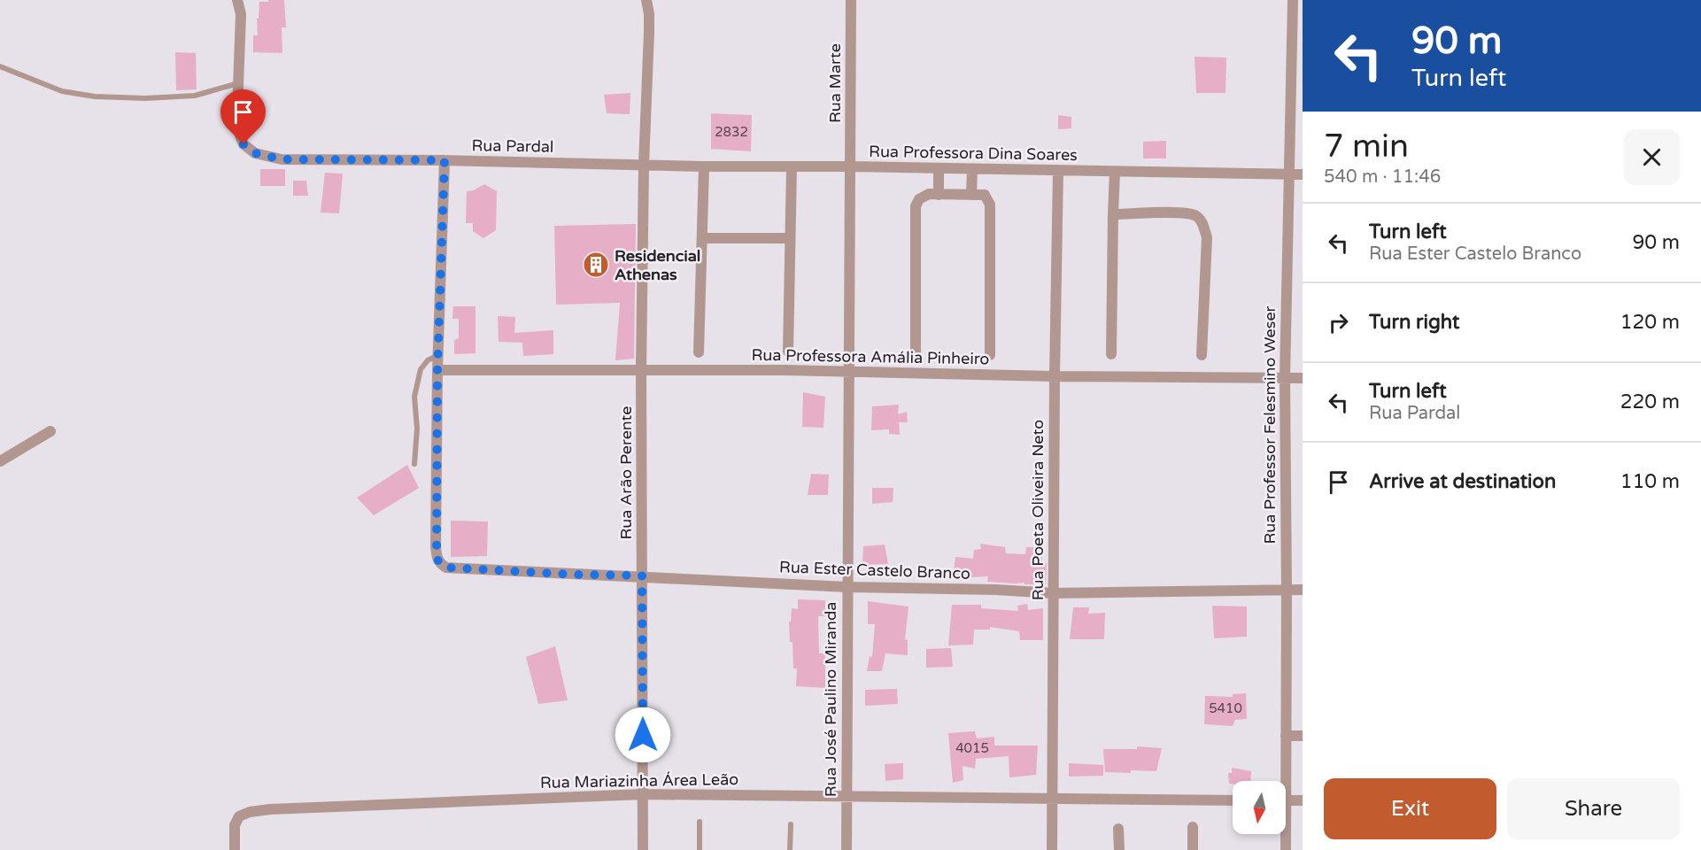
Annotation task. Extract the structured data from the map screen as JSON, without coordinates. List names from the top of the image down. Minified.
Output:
{"streets":{"street":["Rua Marte","Rua Pardal","Rua Professora Dina Soares","Rua Professora Amália Pinheiro","Rua Professor Felesmino Weser","Rua Arão Perente","Rua Poeta Oliveira Neto","Rua Ester Castelo Branco","Rua José Paulino Miranda","Rua Mariazinha Área Leão"]},"crossings":[["Rua Marte","Rua Professora Dina Soares"],["Rua Marte","Rua José Paulino Miranda"],["Rua Pardal","Rua Professora Dina Soares"],["Rua Pardal","Rua Arão Perente"],["Rua Professora Dina Soares","Rua Professor Felesmino Weser"],["Rua Professora Dina Soares","Rua Arão Perente"],["Rua Professora Dina Soares","Rua Poeta Oliveira Neto"],["Rua Professora Dina Soares","Rua José Paulino Miranda"],["Rua Professora Amália Pinheiro","Rua Professor Felesmino Weser"],["Rua Professora Amália Pinheiro","Rua Arão Perente"],["Rua Professora Amália Pinheiro","Rua Poeta Oliveira Neto"],["Rua Professora Amália Pinheiro","Rua Ester Castelo Branco"],["Rua Professora Amália Pinheiro","Rua José Paulino Miranda"],["Rua Professor Felesmino Weser","Rua Ester Castelo Branco"],["Rua Arão Perente","Rua Ester Castelo Branco"],["Rua Arão Perente","Rua Mariazinha Área Leão"],["Rua Poeta Oliveira Neto","Rua Ester Castelo Branco"],["Rua Poeta Oliveira Neto","Rua Mariazinha Área Leão"],["Rua Ester Castelo Branco","Rua José Paulino Miranda"],["Rua José Paulino Miranda","Rua Mariazinha Área Leão"]],"places":{"building":["Residencial Athenas"]},"house_numbers":["2832","5410","4015"],"north":"bottom","page":{"turn":["90 m","Turn left"],"heading":["7 min","540 m · 11:46"],"list":[{"name":"Turn left","note":"Rua Ester Castelo Branco","value":"90 m"},{"name":"Turn right","value":"120 m"},{"name":"Turn left","note":"Rua Pardal","value":"220 m"},{"name":"Arrive at destination","value":"110 m"}],"buttons":["Exit","Share"]}}
